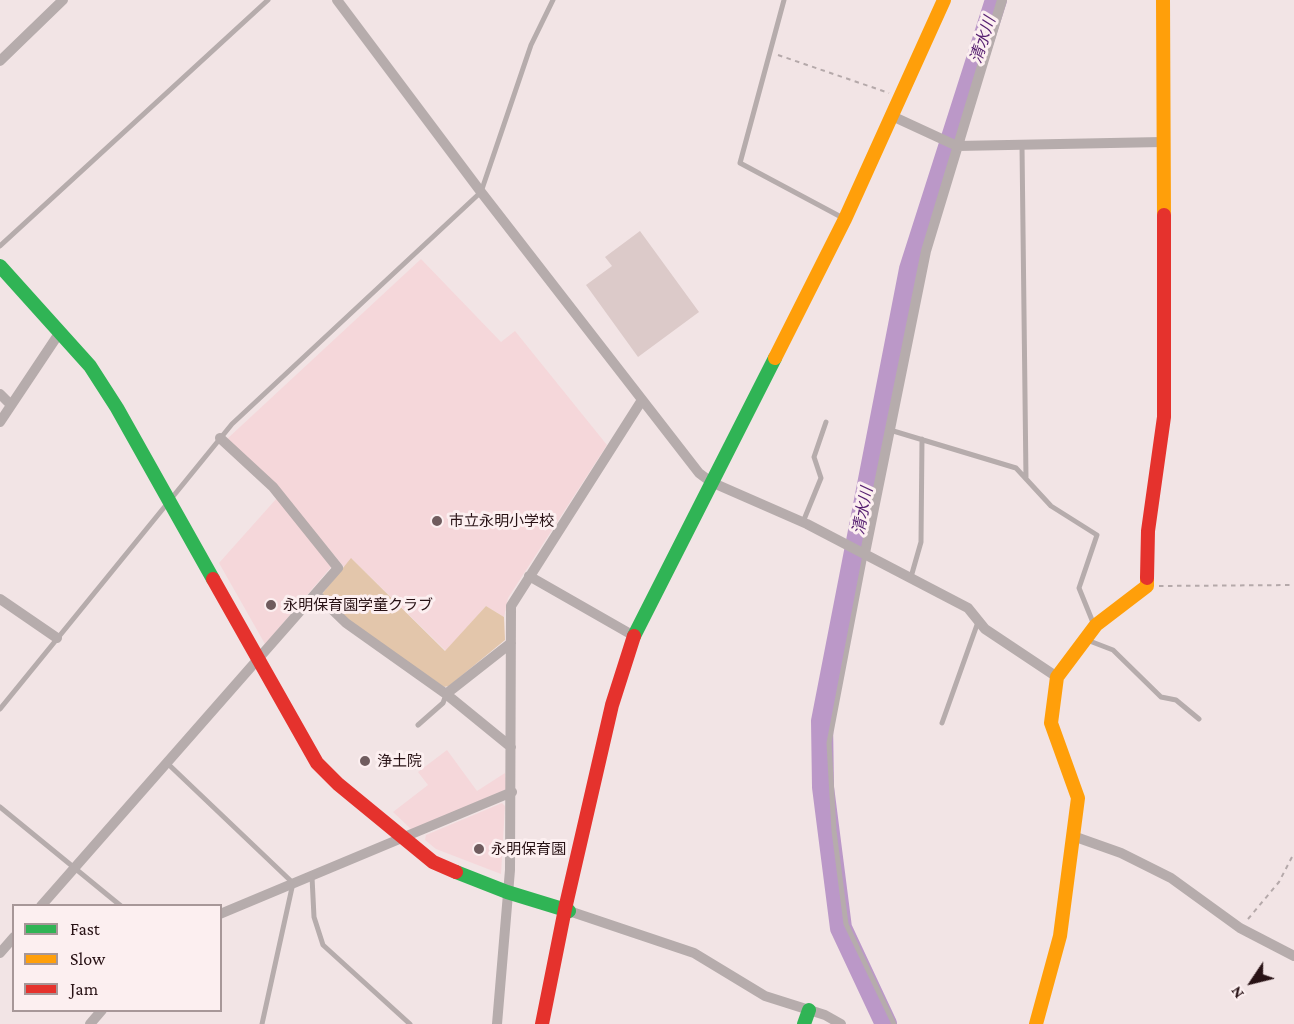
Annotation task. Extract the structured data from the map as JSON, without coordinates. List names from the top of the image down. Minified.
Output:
{"water":["清水川"],"places":["市立永明小学校","永明保育園学童クラブ","浄土院","永明保育園"],"legend":["Fast","Slow","Jam"],"north":"bottom left"}
